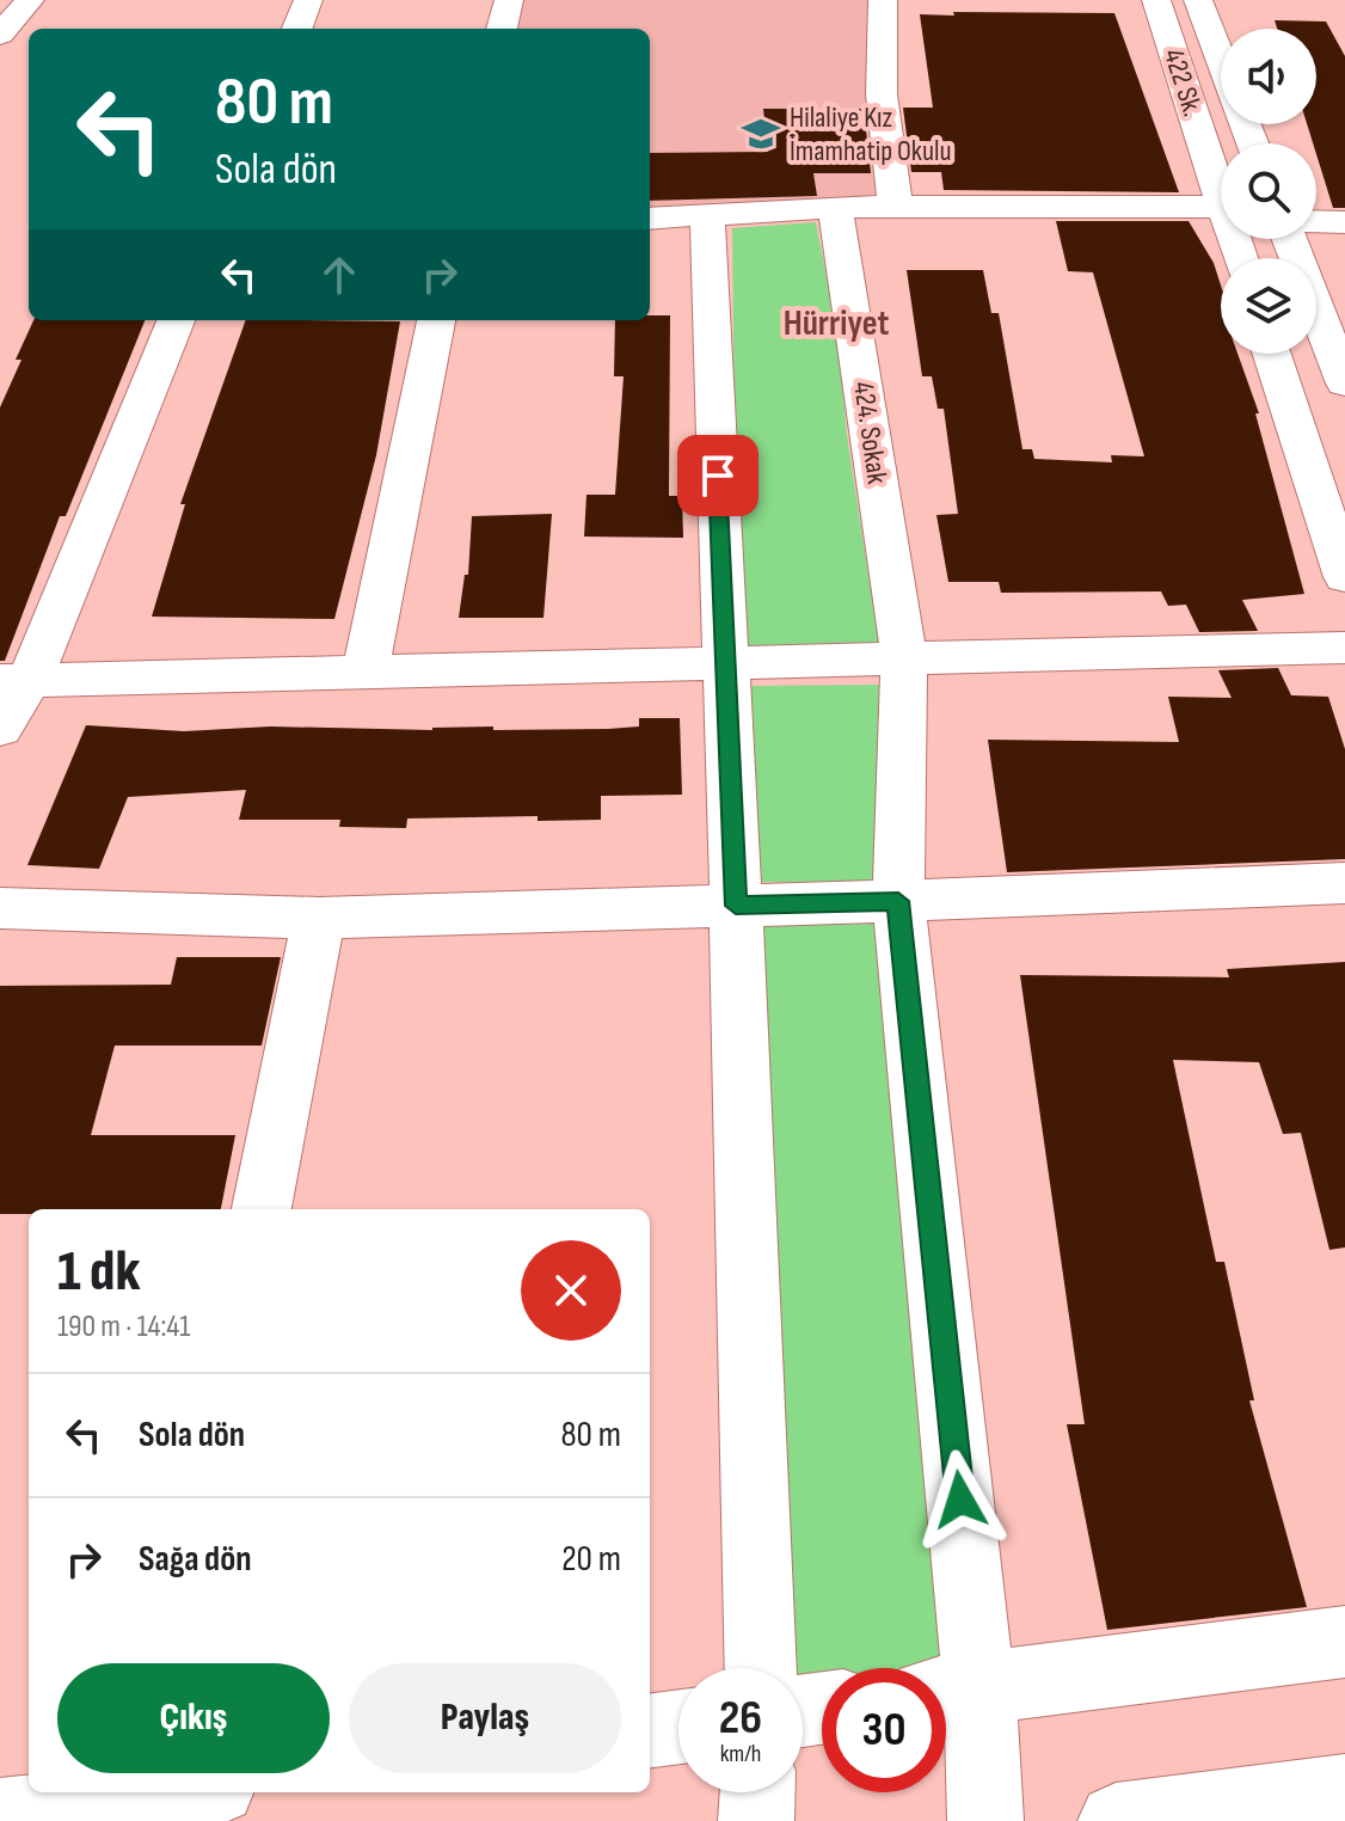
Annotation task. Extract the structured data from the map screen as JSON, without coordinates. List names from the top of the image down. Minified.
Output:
{"streets":{"street":["422 Sk.","424. Sokak"]},"districts":["Hürriyet"],"places":{"school or university":["Hilaliye Kız İmamhatip Okulu"]},"page":{"turn":["80 m","Sola dön"],"heading":["1 dk","190 m · 14:41"],"list":[{"name":"Sola dön","value":"80 m"},{"name":"Sağa dön","value":"20 m"}],"buttons":["Çıkış","Paylaş"],"speed":"26 km/h","limit":"30"}}
